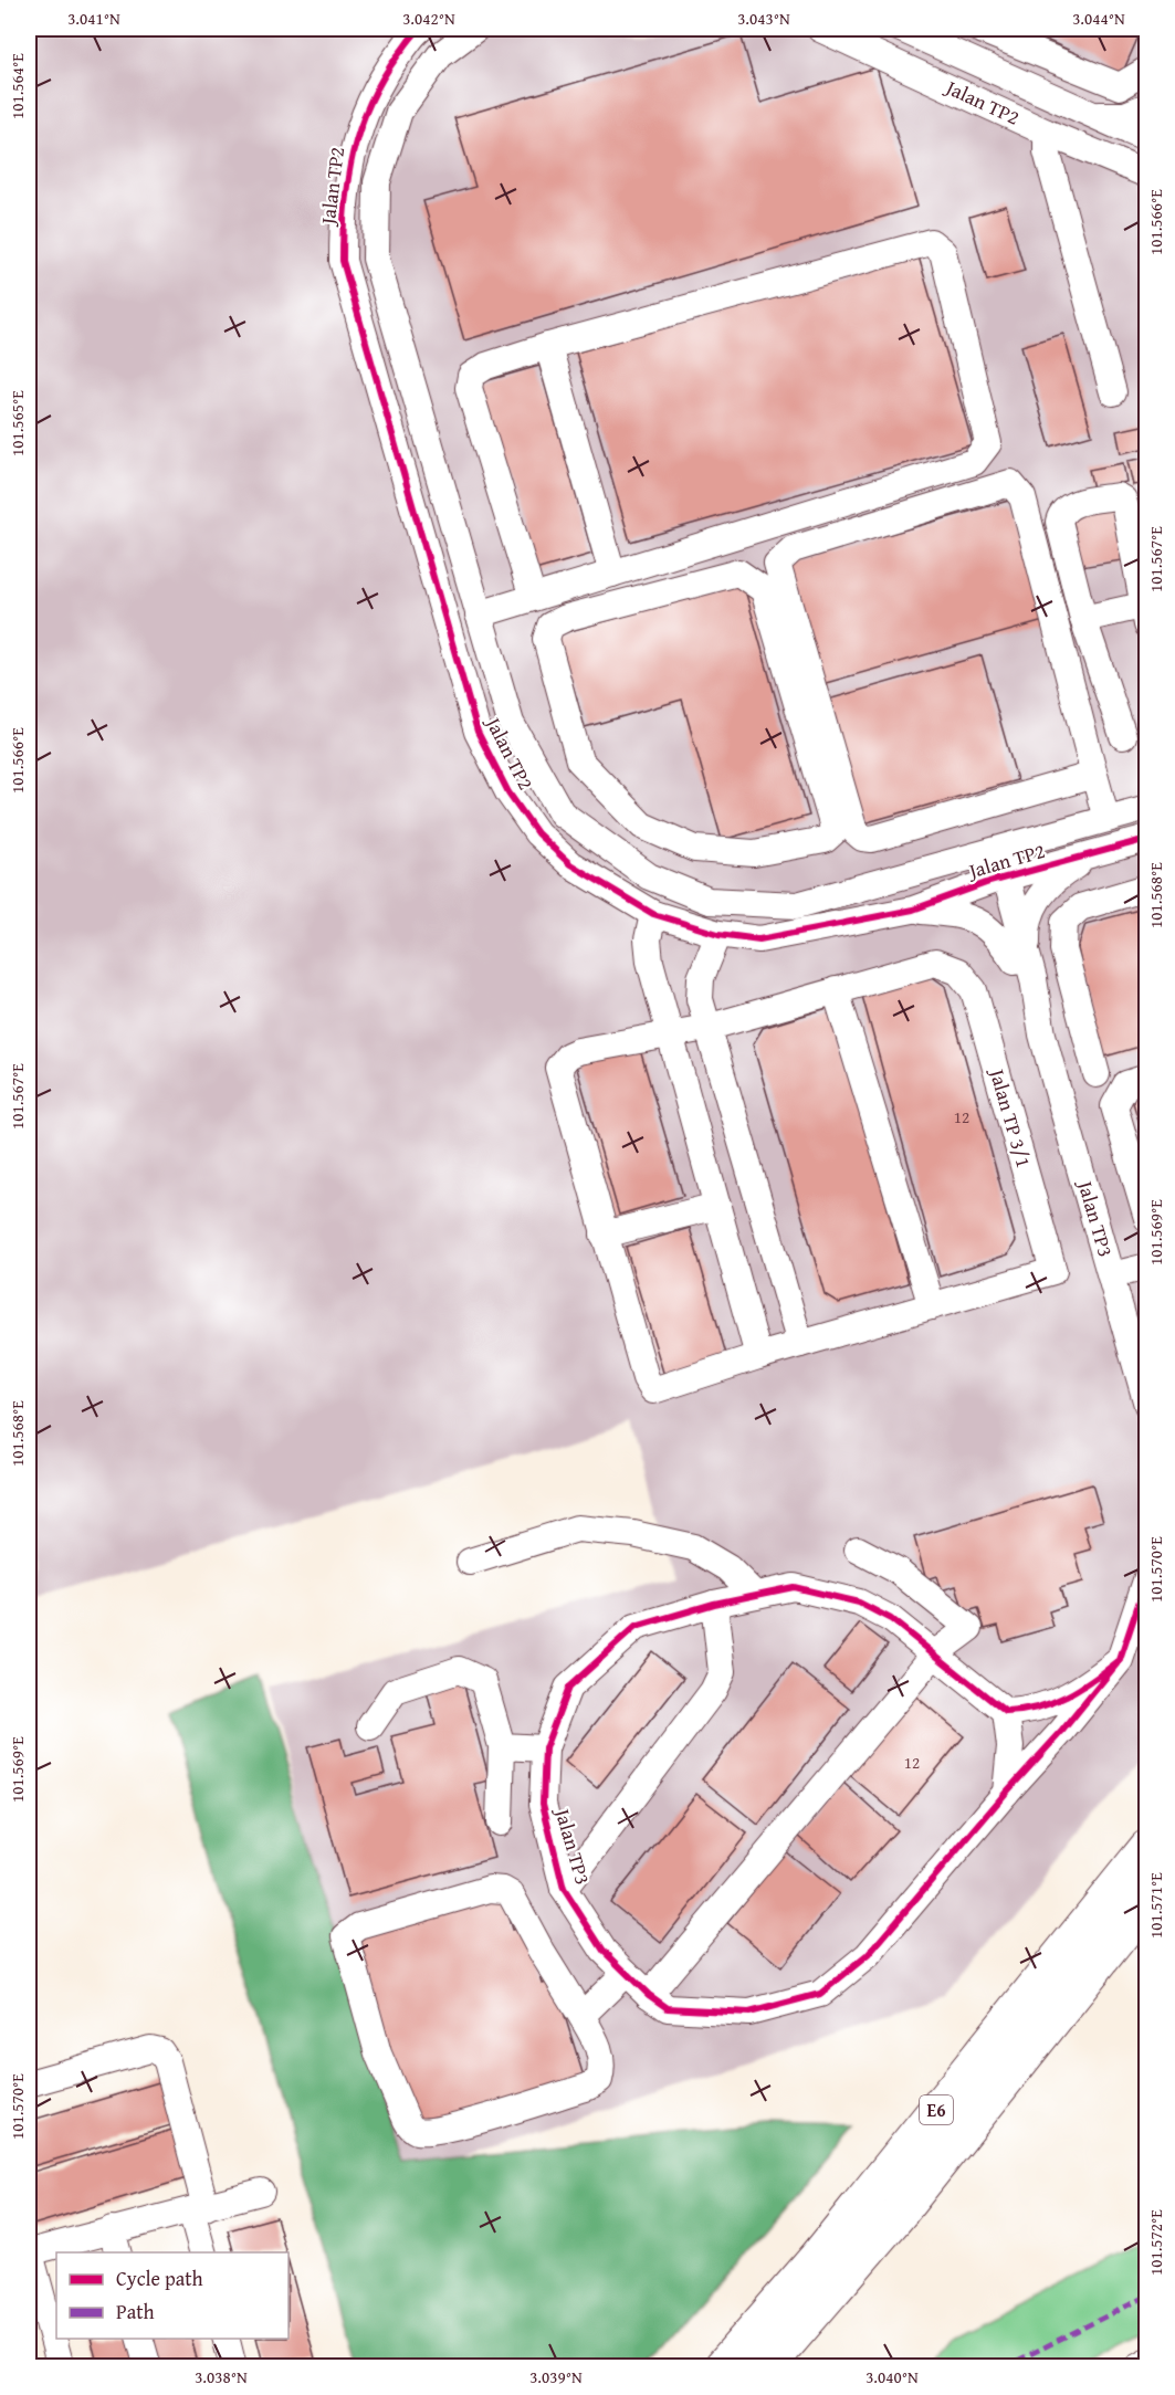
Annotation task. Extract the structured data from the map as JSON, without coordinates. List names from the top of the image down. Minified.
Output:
{"streets":{"highway":["E6"],"street":["Jalan TP2","Jalan TP 3/1","Jalan TP3"]},"crossings":[["Jalan TP2","Jalan TP3"]],"house_numbers":["12","12"],"legend":["Cycle path","Path"],"coordinates":["3.041°N","3.042°N","3.043°N","3.044°N","101.564°E","101.566°E","101.565°E","101.567°E","101.568°E","101.569°E","101.570°E","101.571°E","101.572°E","3.038°N","3.039°N","3.040°N"]}
